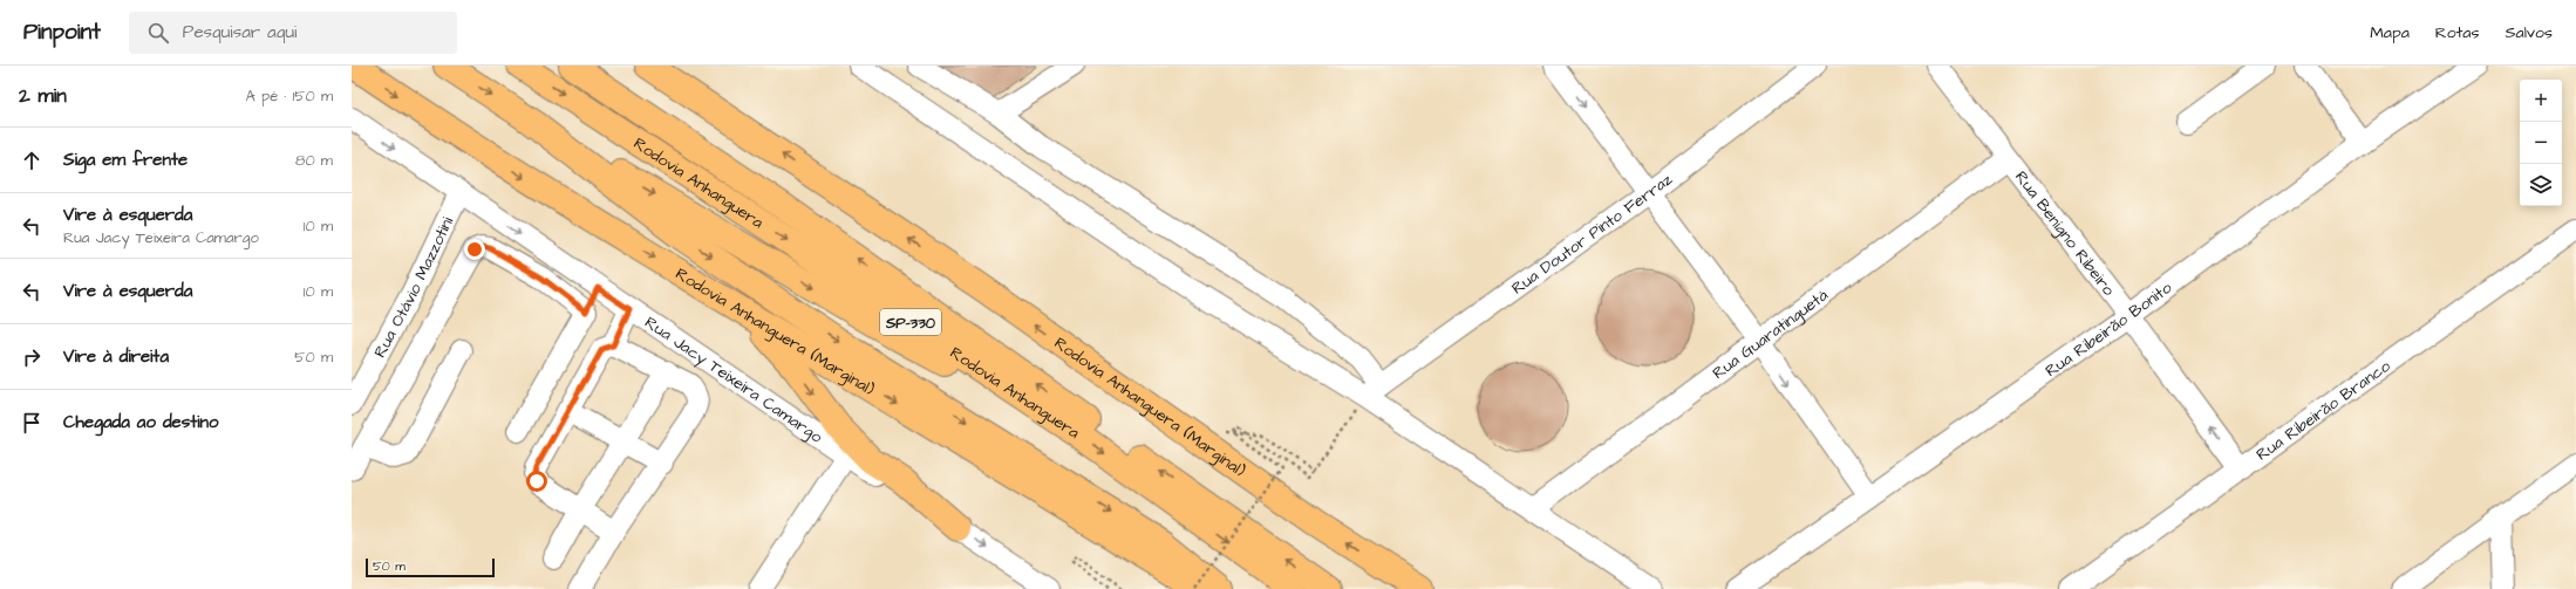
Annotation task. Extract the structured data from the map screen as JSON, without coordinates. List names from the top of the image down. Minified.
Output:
{"streets":{"highway":["Rodovia Anhanguera","SP-330","Rodovia Anhanguera (Marginal)"],"street":["Rua Doutor Pinto Ferraz","Rua Benígno Ribeiro","Rua Otávio Mazzotini","Rua Ribeirão Bonito","Rua Guaratinguetá","Rua Jacy Teixeira Camargo","Rua Ribeirão Branco"]},"crossings":[["Rua Benígno Ribeiro","Rua Ribeirão Bonito"],["Rua Benígno Ribeiro","Rua Guaratinguetá"],["Rua Benígno Ribeiro","Rua Ribeirão Branco"],["Rua Otávio Mazzotini","Rua Jacy Teixeira Camargo"]],"one_way":["Rua Benígno Ribeiro","Rua Jacy Teixeira Camargo"],"scale_bar":"50 m","page":{"header":"Pinpoint","search":"Pesquisar aqui","nav":["Mapa","Rotas","Salvos"],"heading":["2 min","A pé · 150 m"],"map_buttons":["+","−"],"list":[["Siga em frente","80 m"],["Vire à esquerda","Rua Jacy Teixeira Camargo","10 m"],["Vire à esquerda","10 m"],["Vire à direita","50 m"],"Chegada ao destino"],"scale":"50 m"}}
